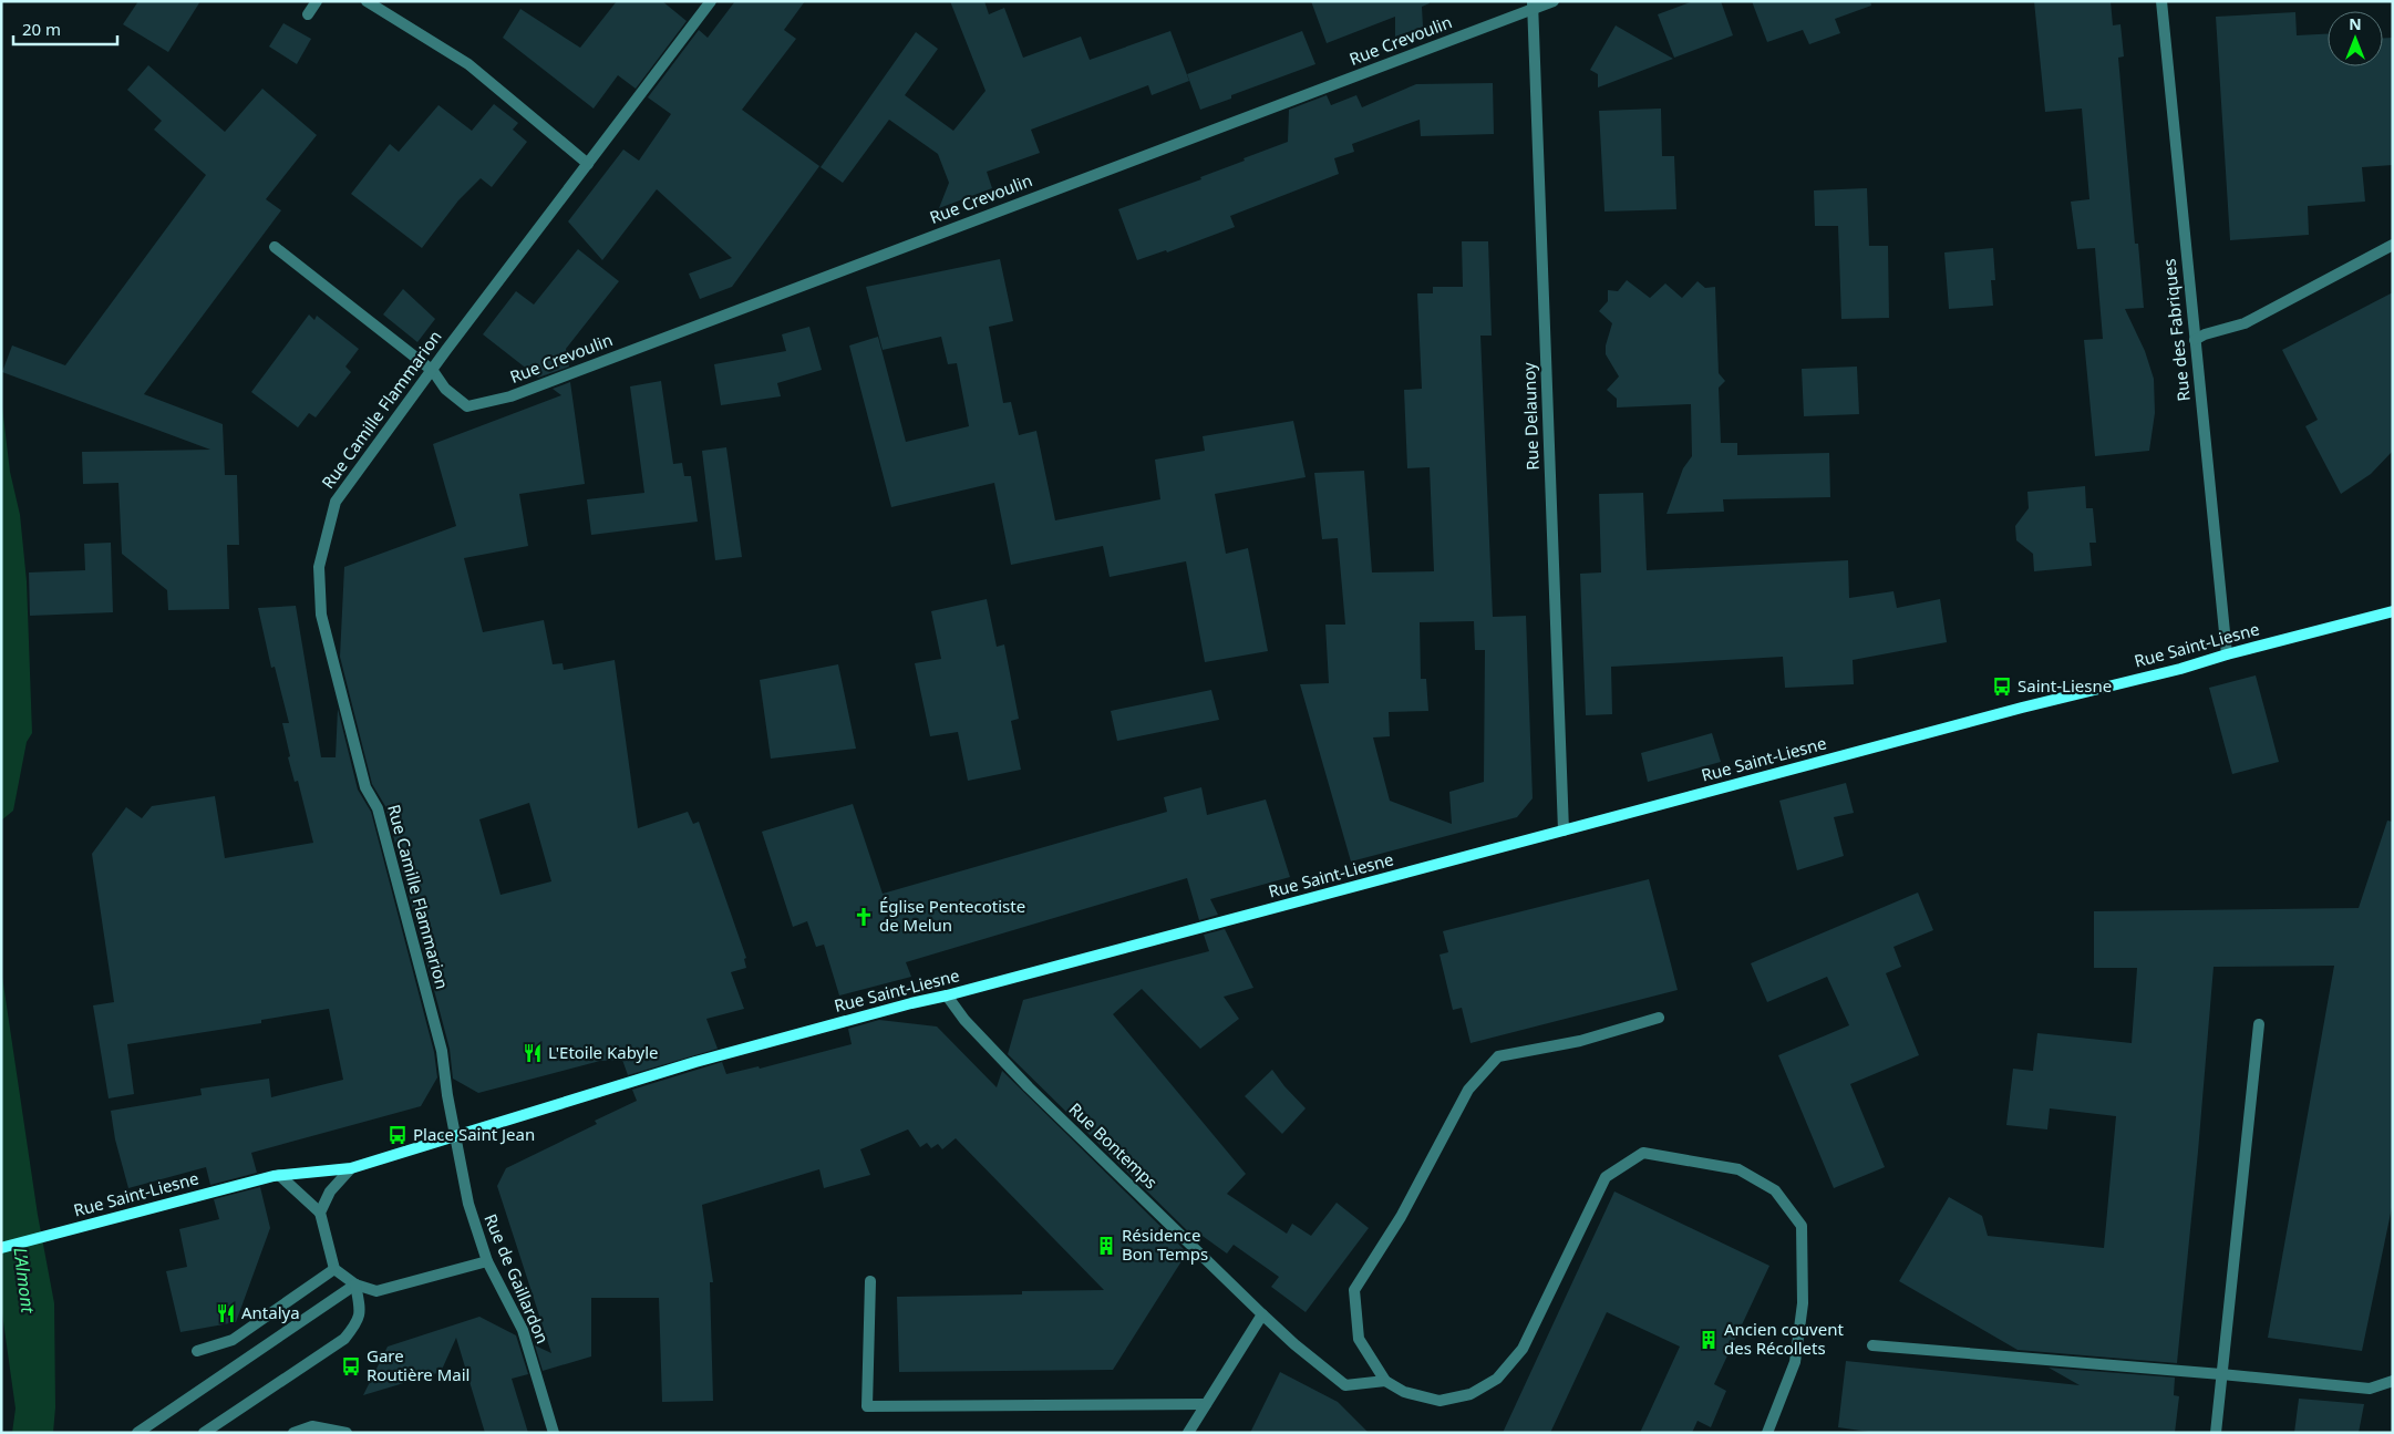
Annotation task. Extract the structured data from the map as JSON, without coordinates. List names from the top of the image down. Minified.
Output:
{"streets":{"main road":["Rue Saint-Liesne"],"street":["Rue Crevoulin","Rue des Fabriques","Rue Camille Flammarion","Rue Delaunoy","Rue Bontemps","Rue de Gaillardon"]},"crossings":[["Rue Crevoulin","Rue Camille Flammarion"],["Rue Crevoulin","Rue Delaunoy"],["Rue des Fabriques","Rue Saint-Liesne"],["Rue Camille Flammarion","Rue Saint-Liesne"],["Rue Camille Flammarion","Rue de Gaillardon"],["Rue Delaunoy","Rue Saint-Liesne"],["Rue Saint-Liesne","Rue Bontemps"],["Rue Saint-Liesne","Rue de Gaillardon"]],"water":["L'Almont"],"places":{"bus stop":["Saint-Liesne","Place Saint Jean","Gare Routière Mail"],"church":["Église Pentecotiste de Melun"],"restaurant":["L'Etoile Kabyle","Antalya"],"building":["Résidence Bon Temps","Ancien couvent des Récollets"]},"scale_bar":"20 m","north":"top"}
